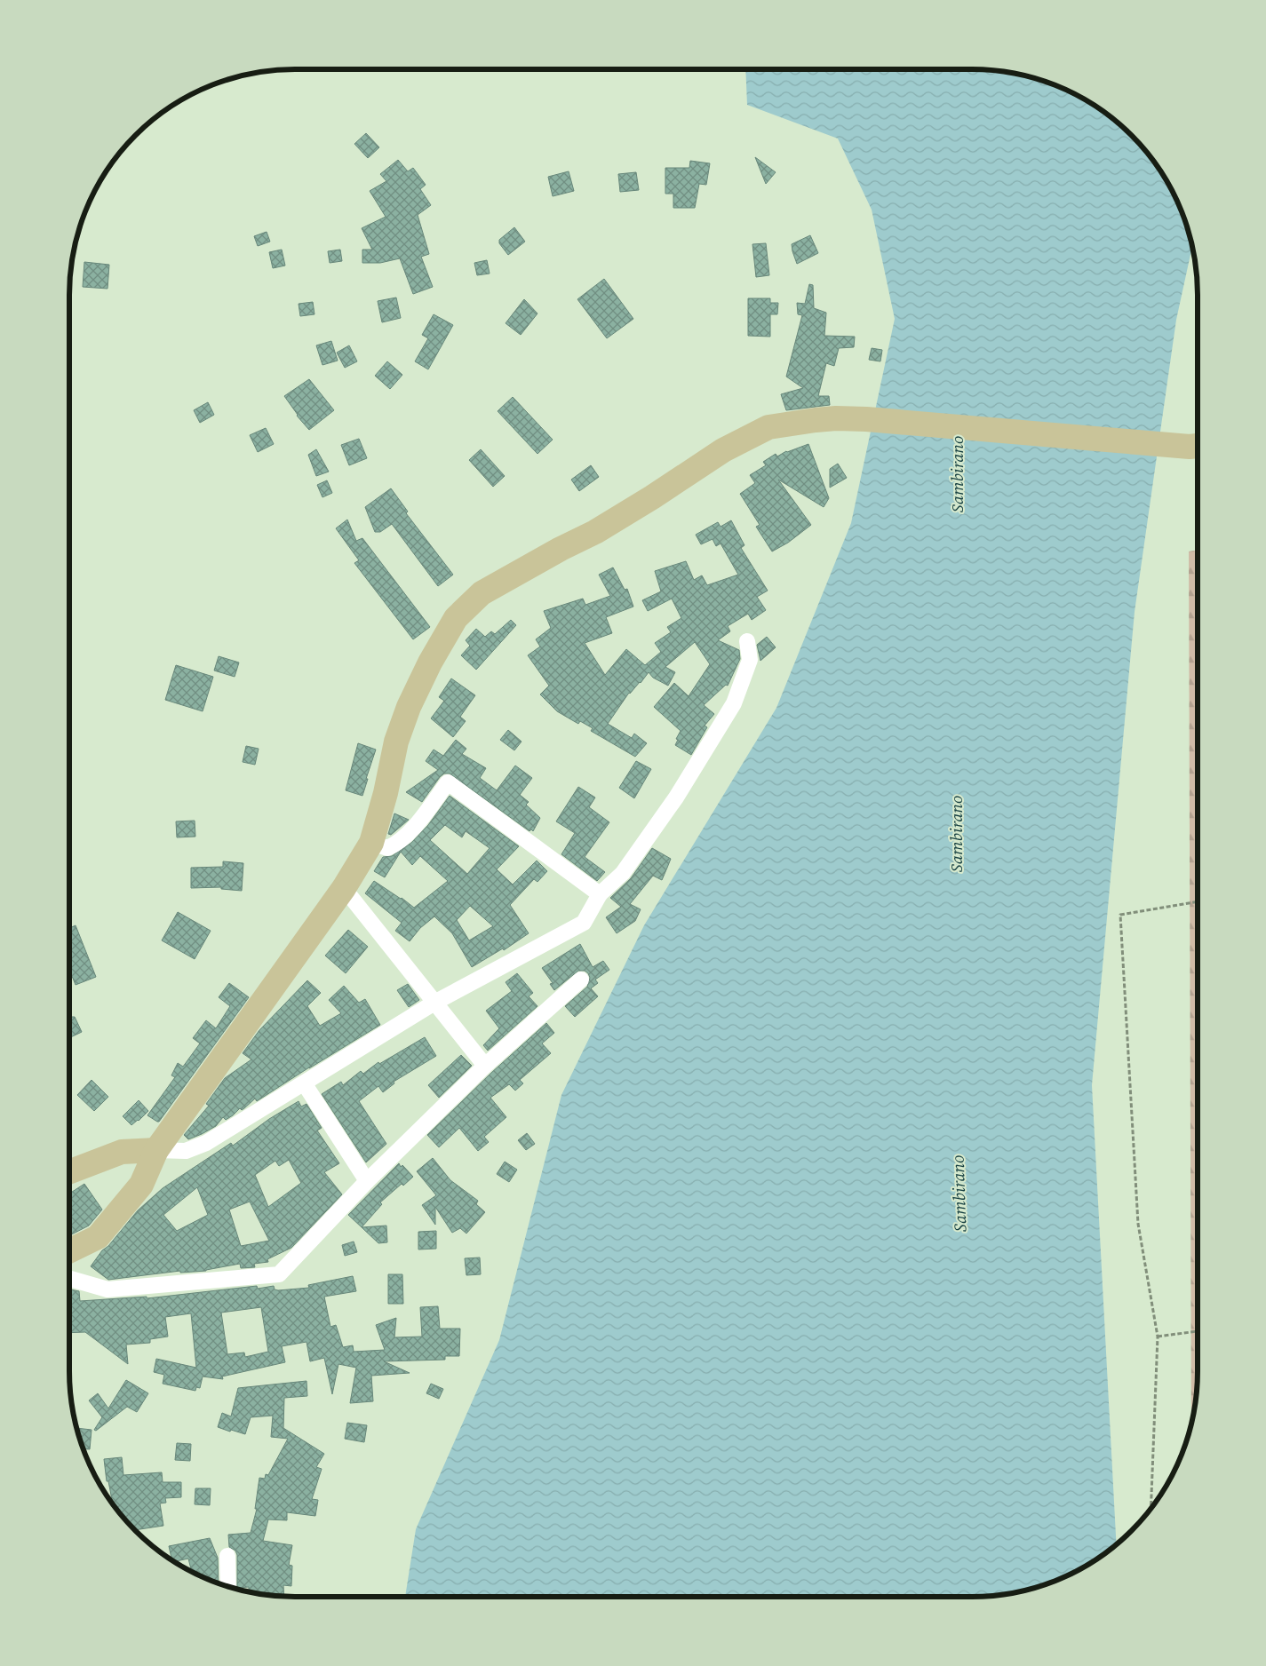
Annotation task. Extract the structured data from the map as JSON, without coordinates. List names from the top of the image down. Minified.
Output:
{"water":["Sambirano"]}
